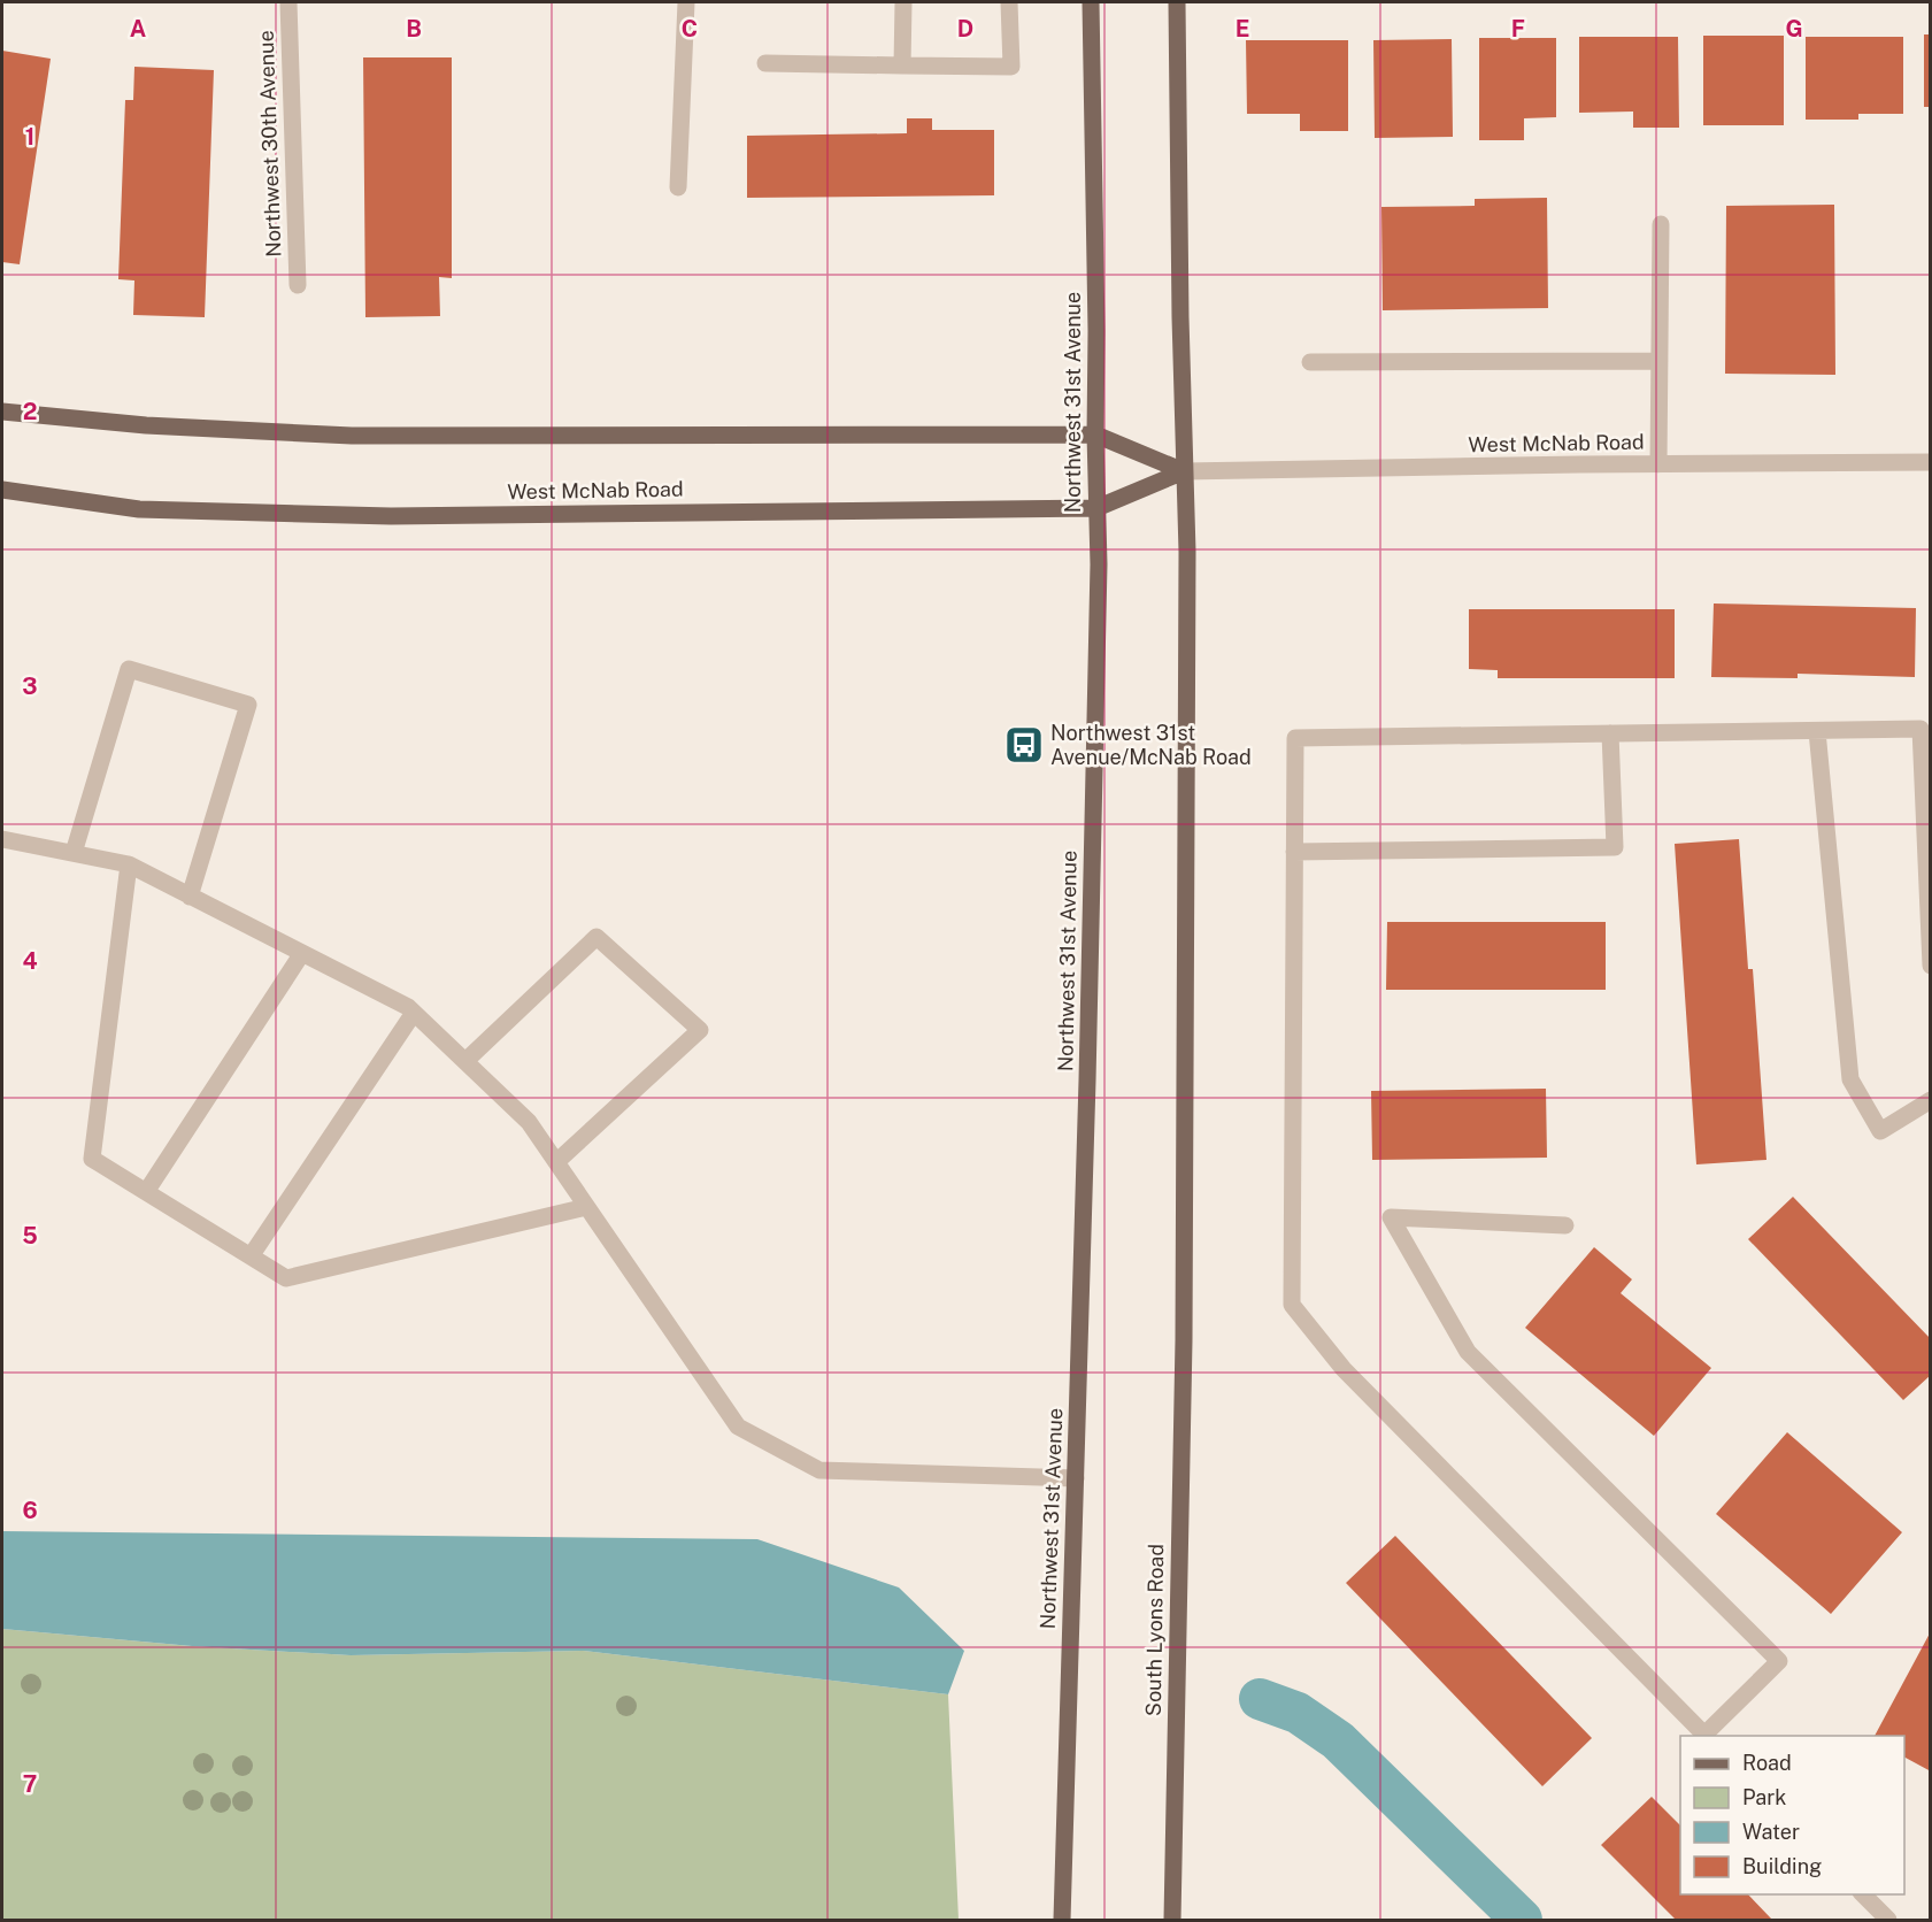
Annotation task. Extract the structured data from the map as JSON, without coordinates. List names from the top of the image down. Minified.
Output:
{"streets":{"main road":["Northwest 31st Avenue","West McNab Road","South Lyons Road"],"street":["Northwest 30th Avenue"]},"crossings":[["Northwest 31st Avenue","West McNab Road"],["West McNab Road","South Lyons Road"]],"places":{"bus stop":["Northwest 31st Avenue/McNab Road"]},"legend":["Road","Park","Water","Building"],"grid":{"columns":["A","B","C","D","E","F","G"],"rows":["1","2","3","4","5","6","7"]}}
